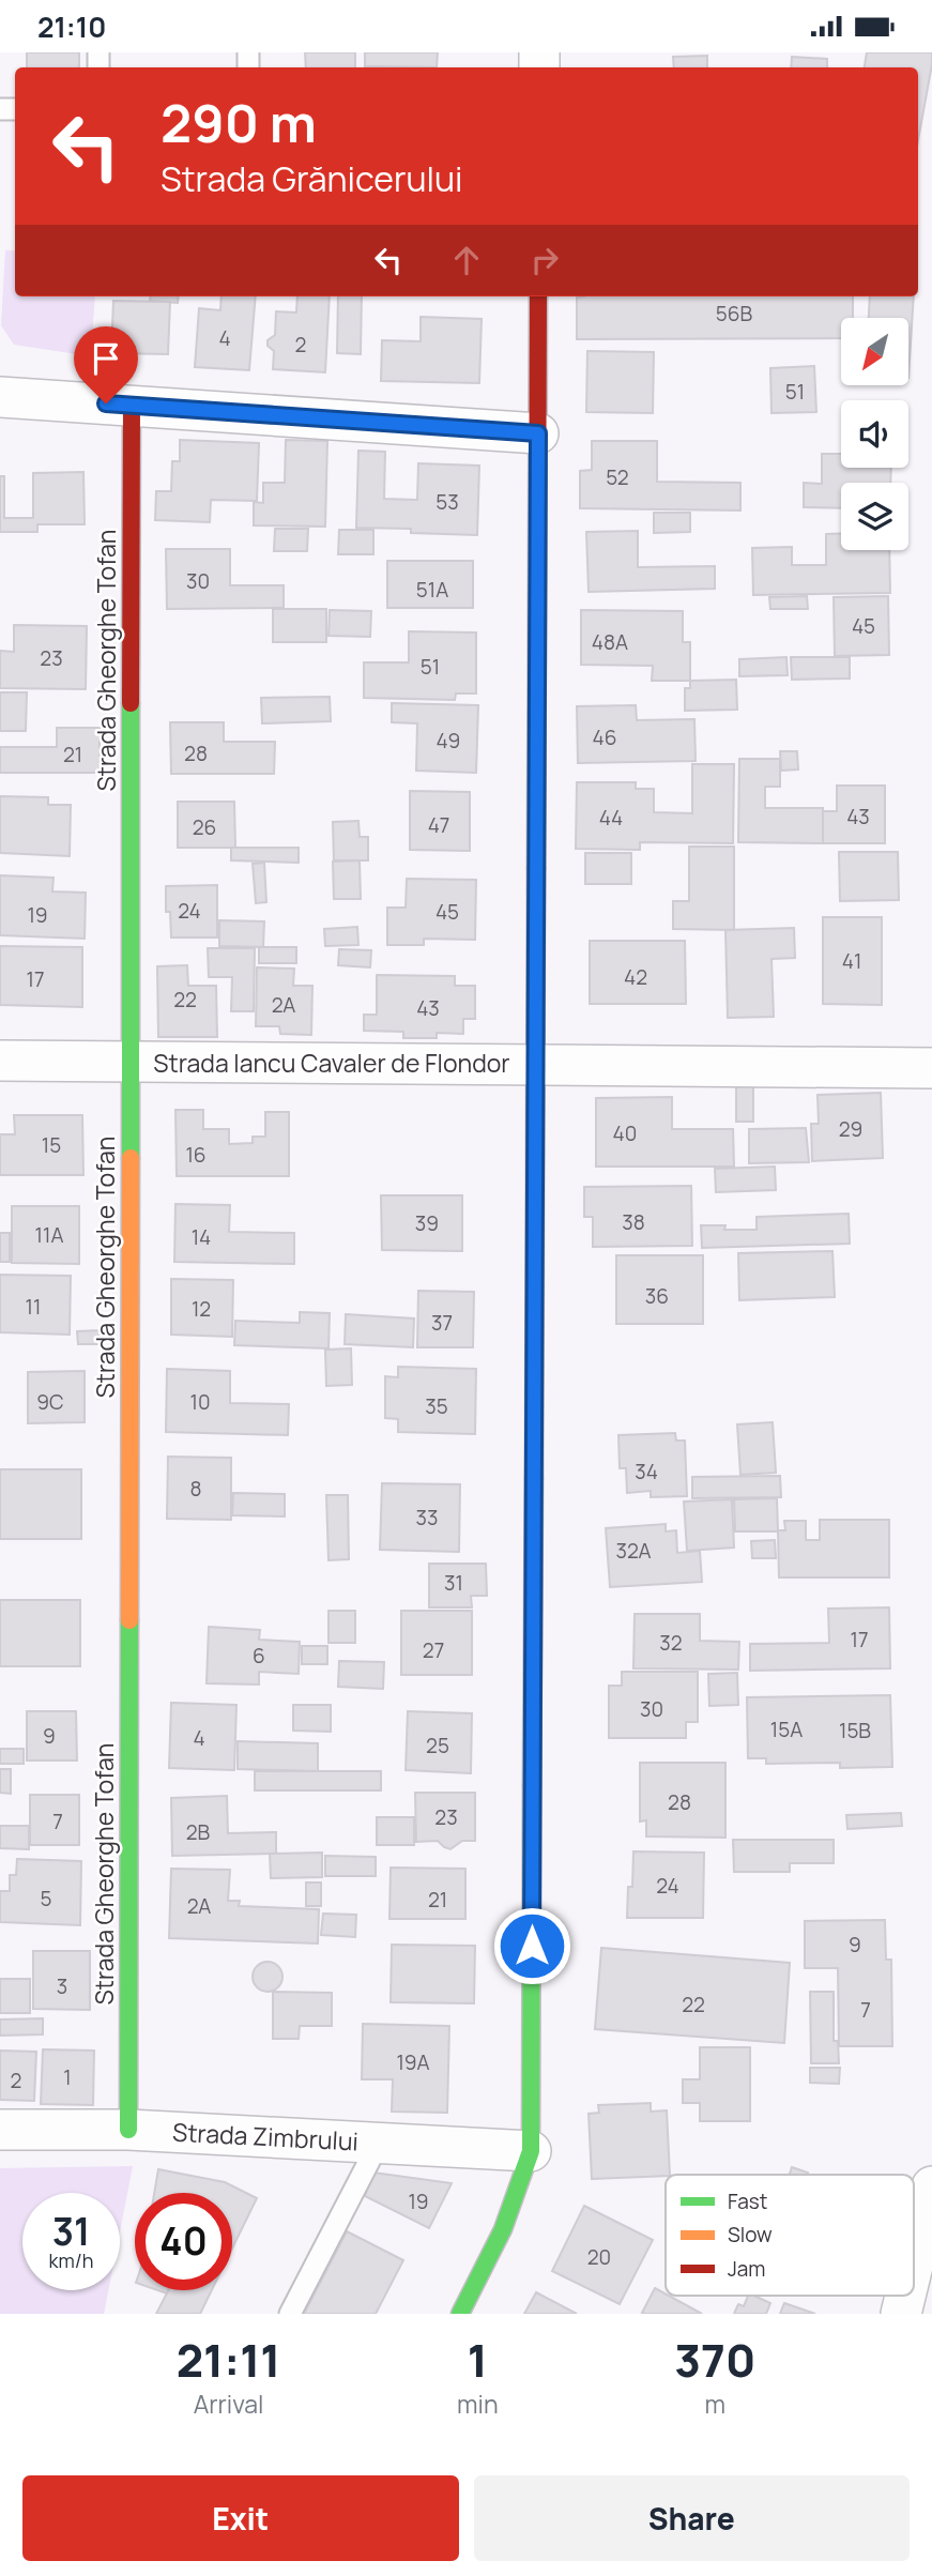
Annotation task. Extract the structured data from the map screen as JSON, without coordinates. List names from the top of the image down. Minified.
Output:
{"streets":{"street":["Strada Gheorghe Tofan","Strada Iancu Cavaler de Flondor","Strada Zimbrului"]},"crossings":[["Strada Gheorghe Tofan","Strada Iancu Cavaler de Flondor"],["Strada Gheorghe Tofan","Strada Zimbrului"]],"house_numbers":["56B","4","2","51","52","53","30","51A","45","48A","23","51","46","49","28","21","43","44","47","26","24","45","19","41","42","17","22","2A","43","29","40","15","16","38","39","11A","14","36","11","12","37","9C","10","35","34","8","33","32A","31","17","32","27","6","30","15A","15B","9","4","25","28","23","7","2B","24","5","21","2A","9","3","22","7","19A","1","2","19","20"],"legend":["Fast","Slow","Jam"],"north":"bottom left","page":{"status":"21:10","turn":["290 m","Strada Grănicerului"],"speed":"31 km/h","limit":"40","eta":["21:11","Arrival","1","min","370","m"],"buttons":["Exit","Share"]}}
